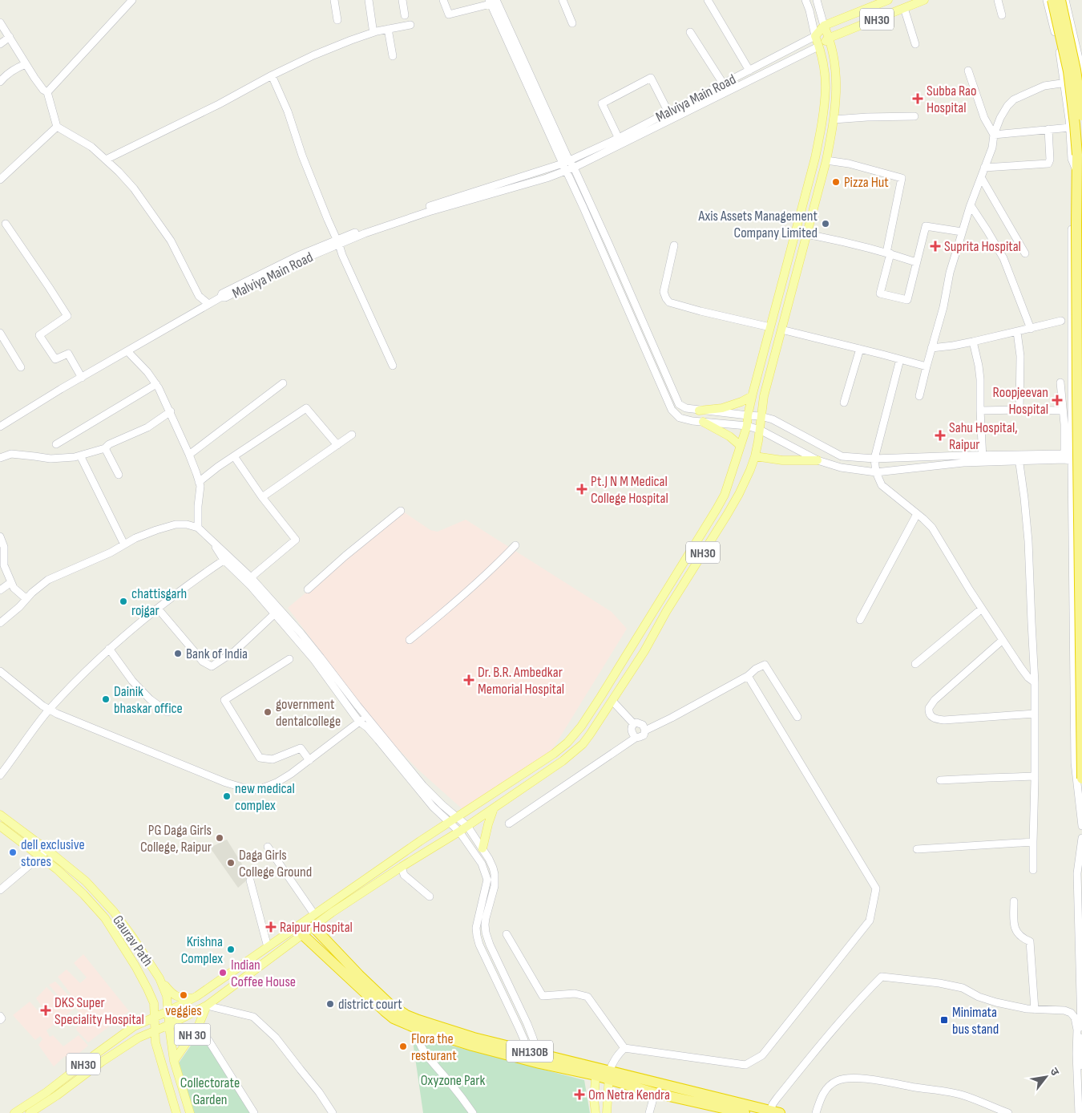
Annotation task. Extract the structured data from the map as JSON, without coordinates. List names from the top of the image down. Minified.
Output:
{"streets":{"highway":["NH130B"],"main road":["NH30","Malviya Main Road","Gaurav Path","NH 30"]},"crossings":[["NH30","Malviya Main Road"],["NH30","Gaurav Path"],["NH30","NH 30"],["NH30","NH130B"],["Gaurav Path","NH 30"]],"parks":["Oxyzone Park","Collectorate Garden"],"places":{"health":["Subba Rao Hospital","Suprita Hospital","Roopjeevan Hospital","Sahu Hospital, Raipur","Pt.J N M Medical College Hospital","Dr. B.R. Ambedkar Memorial Hospital","Raipur Hospital","DKS Super Speciality Hospital","Om Netra Kendra"],"other":["Pizza Hut","Axis Assets Management Company Limited","chattisgarh rojgar","Bank of India","Dainik bhaskar office","government dentalcollege","new medical complex","PG Daga Girls College, Raipur","dell exclusive stores","Daga Girls College Ground","Krishna Complex","Indian Coffee House","veggies","district court","Flora the resturant"],"transit":["Minimata bus stand"]},"north":"top right"}
